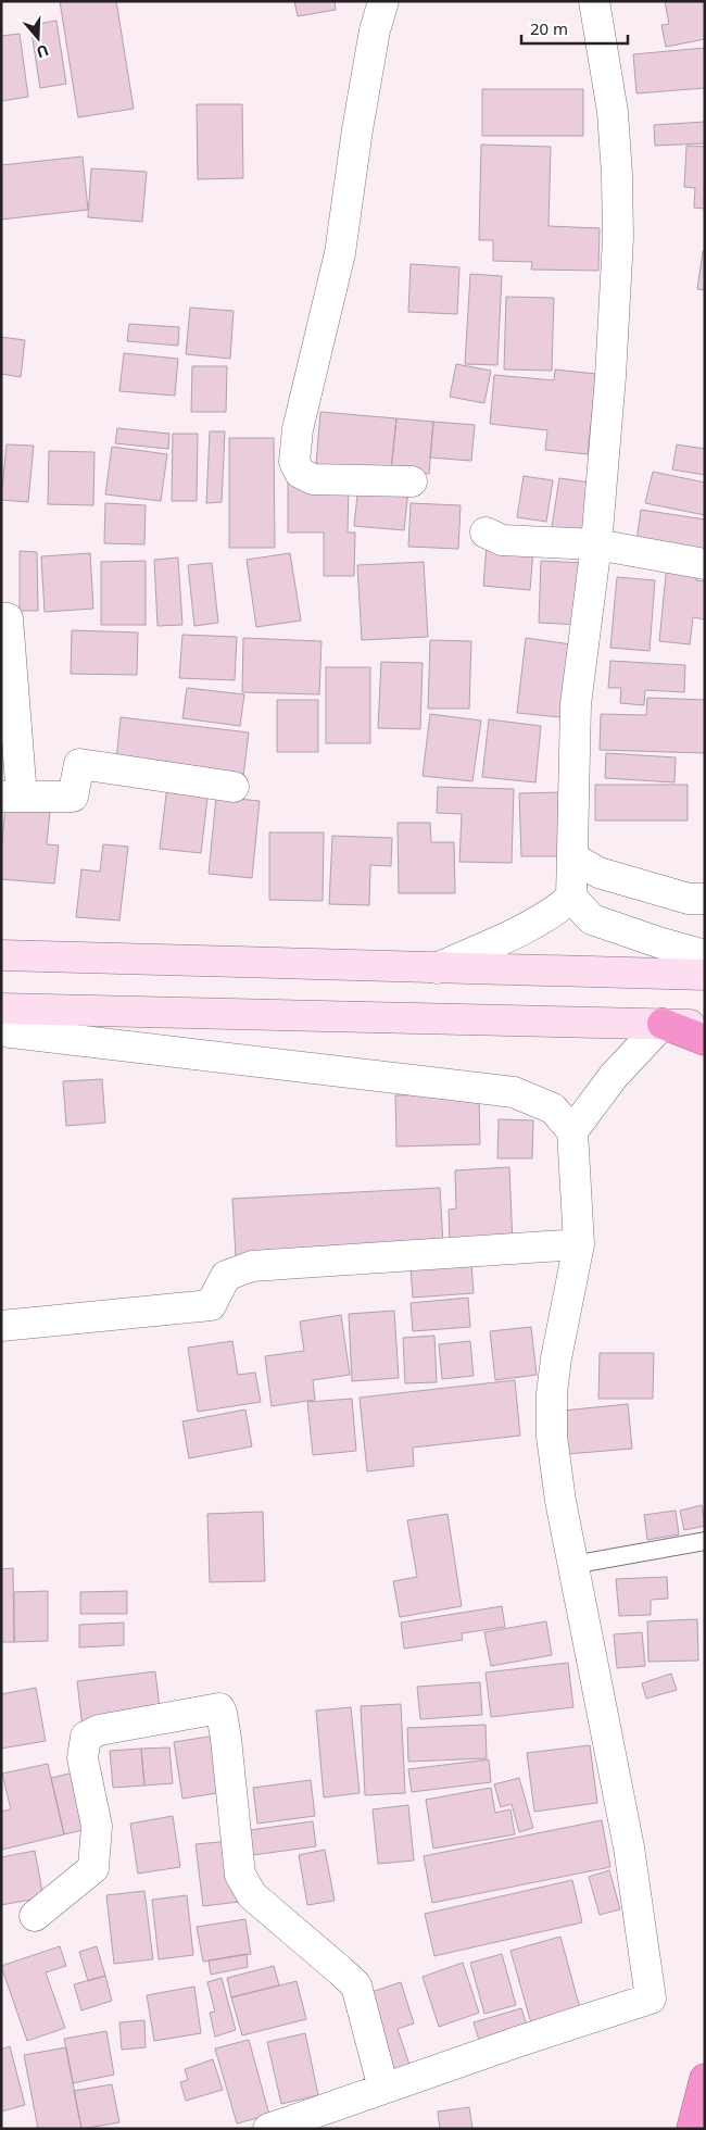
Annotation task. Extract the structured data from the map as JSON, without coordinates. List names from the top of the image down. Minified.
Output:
{"scale_bar":"20 m","north":"bottom"}
